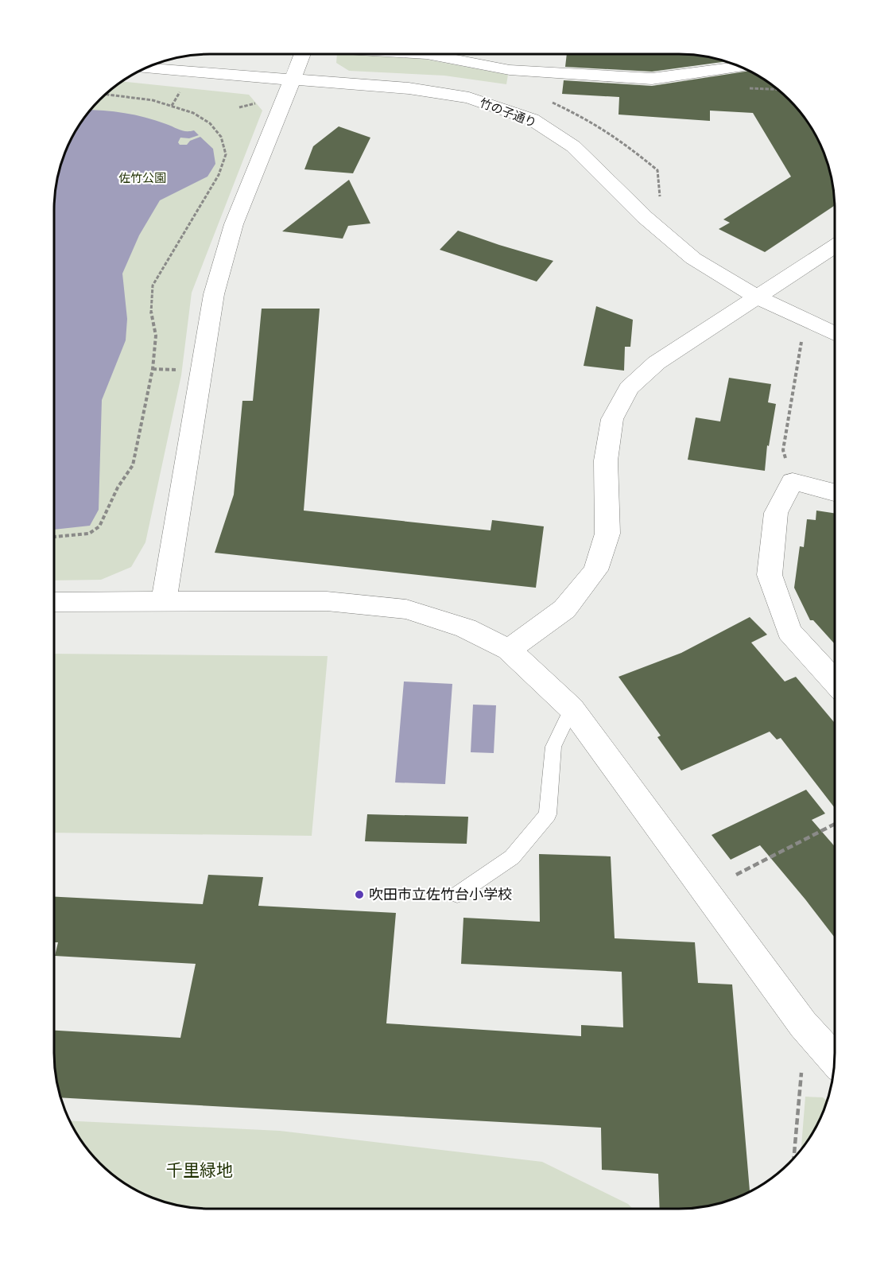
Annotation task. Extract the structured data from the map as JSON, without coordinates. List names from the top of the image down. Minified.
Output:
{"streets":{"street":["竹の子通り"]},"parks":["佐竹公園","千里緑地"],"places":["吹田市立佐竹台小学校"]}
